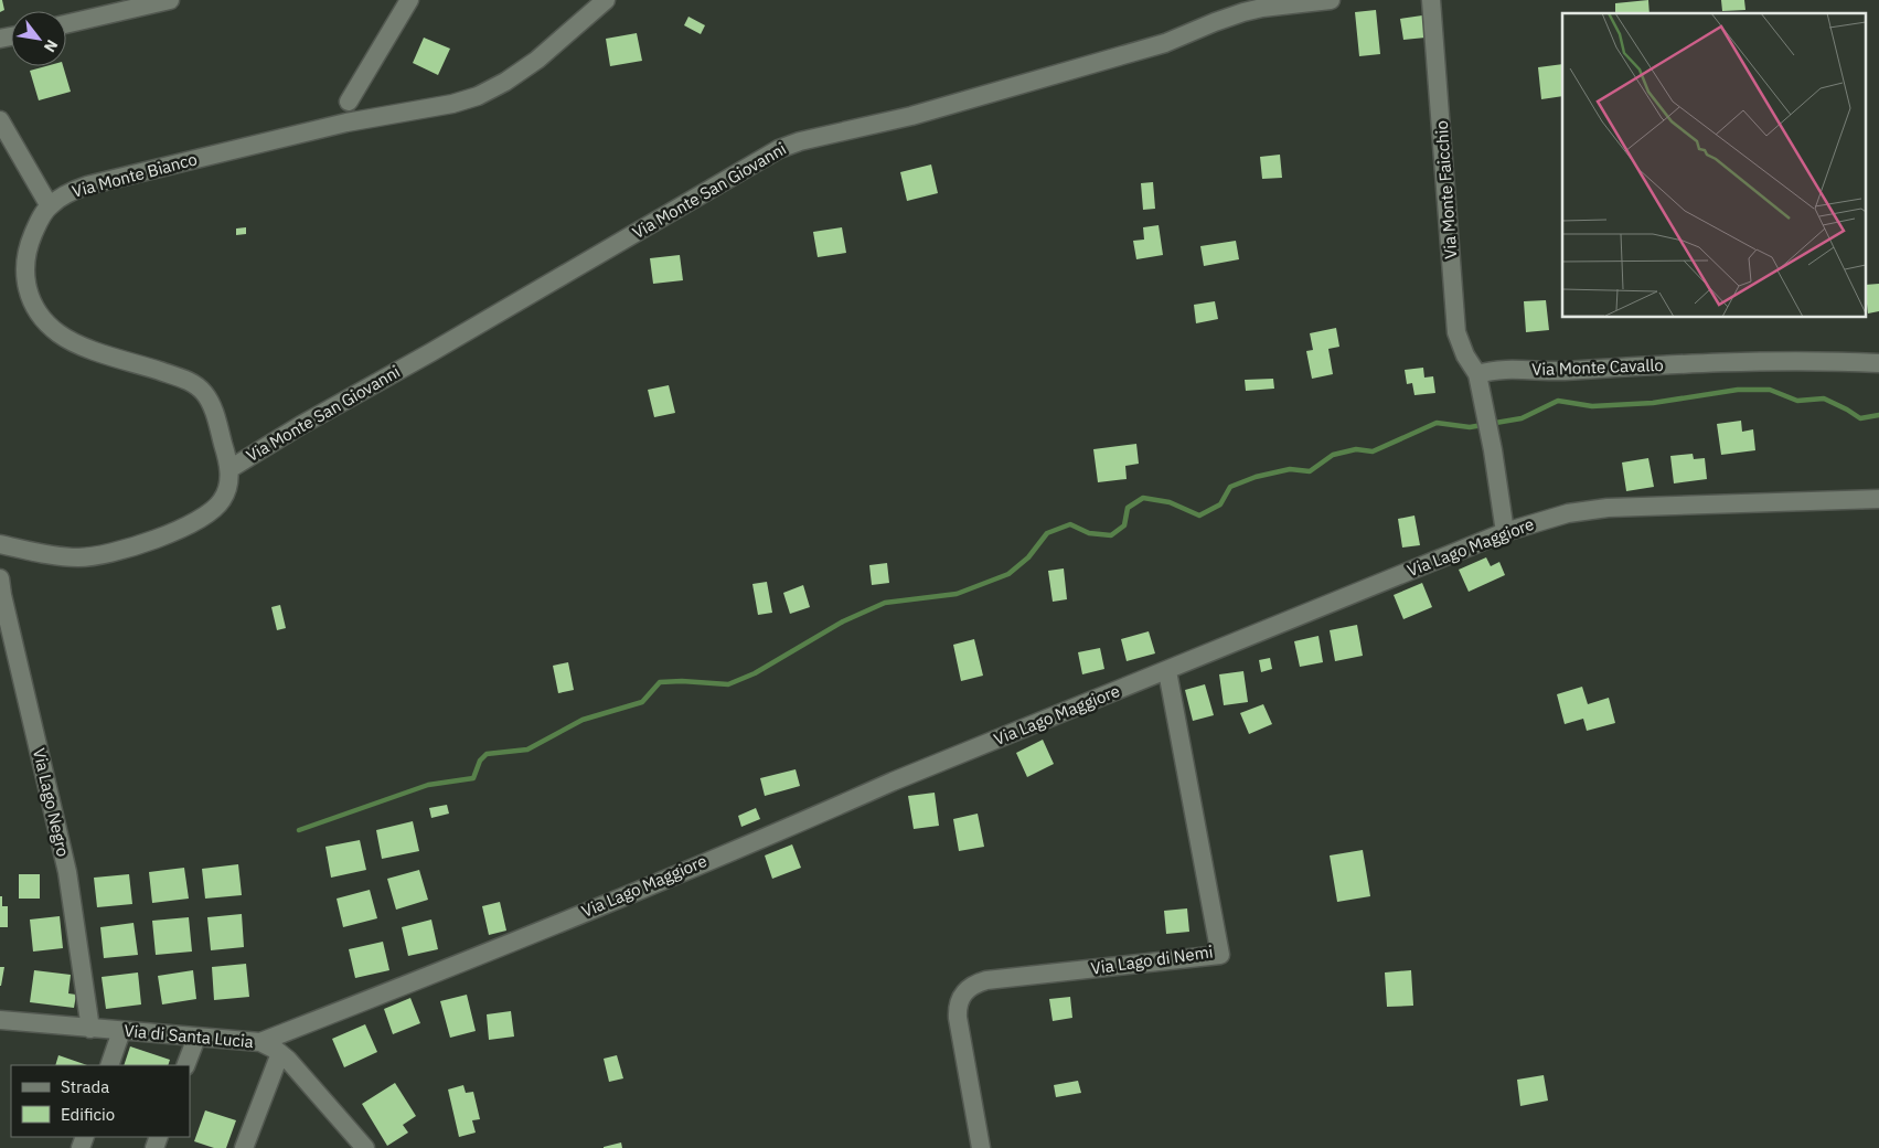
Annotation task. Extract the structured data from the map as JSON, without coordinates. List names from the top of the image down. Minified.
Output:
{"streets":{"street":["Via Monte Bianco","Via Monte Faicchio","Via Monte San Giovanni","Via Monte Cavallo","Via Lago Maggiore","Via Lago Negro","Via Lago di Nemi","Via di Santa Lucia"]},"crossings":[["Via Monte Bianco","Via Monte San Giovanni"],["Via Monte Faicchio","Via Monte Cavallo"],["Via Lago Maggiore","Via Lago di Nemi"],["Via Lago Maggiore","Via di Santa Lucia"],["Via Lago Negro","Via di Santa Lucia"]],"legend":["Strada","Edificio"],"north":"bottom right"}
